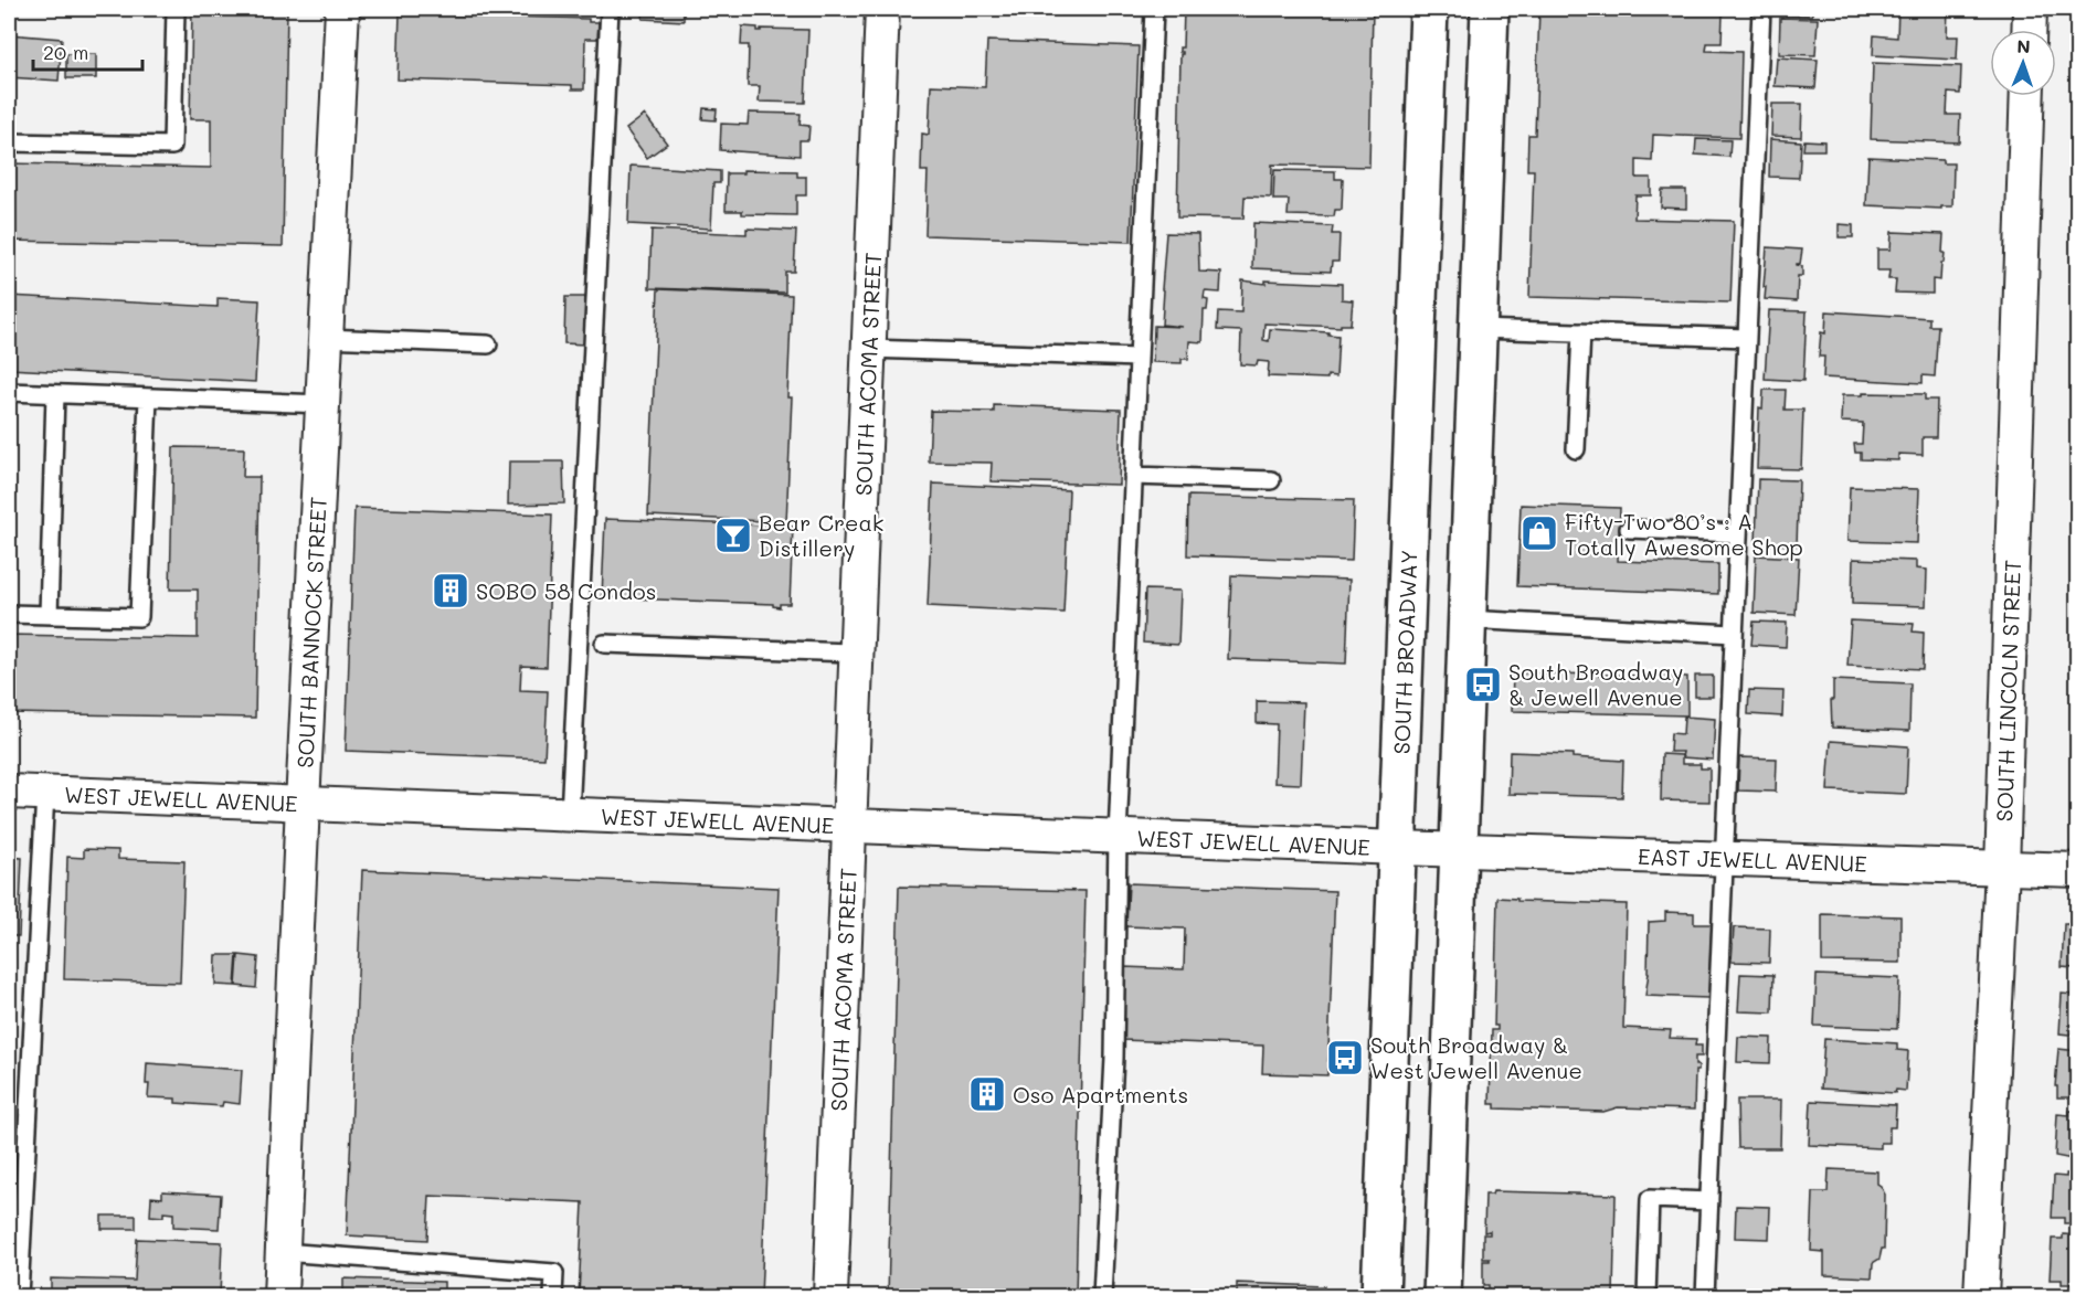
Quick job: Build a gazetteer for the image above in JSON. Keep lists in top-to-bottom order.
{
  "streets": {
    "main road": ["SOUTH BROADWAY"],
    "street": [
      "SOUTH ACOMA STREET",
      "SOUTH BANNOCK STREET",
      "SOUTH LINCOLN STREET",
      "WEST JEWELL AVENUE",
      "EAST JEWELL AVENUE"
    ]
  },
  "crossings": [
    ["SOUTH ACOMA STREET", "WEST JEWELL AVENUE"],
    ["SOUTH BANNOCK STREET", "WEST JEWELL AVENUE"],
    ["SOUTH BROADWAY", "WEST JEWELL AVENUE"],
    ["SOUTH BROADWAY", "EAST JEWELL AVENUE"],
    ["SOUTH LINCOLN STREET", "EAST JEWELL AVENUE"],
    ["WEST JEWELL AVENUE", "EAST JEWELL AVENUE"]
  ],
  "places": {
    "shop": ["Fifty-Two 80’s : A Totally Awesome Shop"],
    "bar": ["Bear Creak Distillery"],
    "building": ["SOBO 58 Condos", "Oso Apartments"],
    "bus stop": ["South Broadway & Jewell Avenue", "South Broadway & West Jewell Avenue"]
  },
  "scale_bar": "20 m",
  "north": "top"
}
